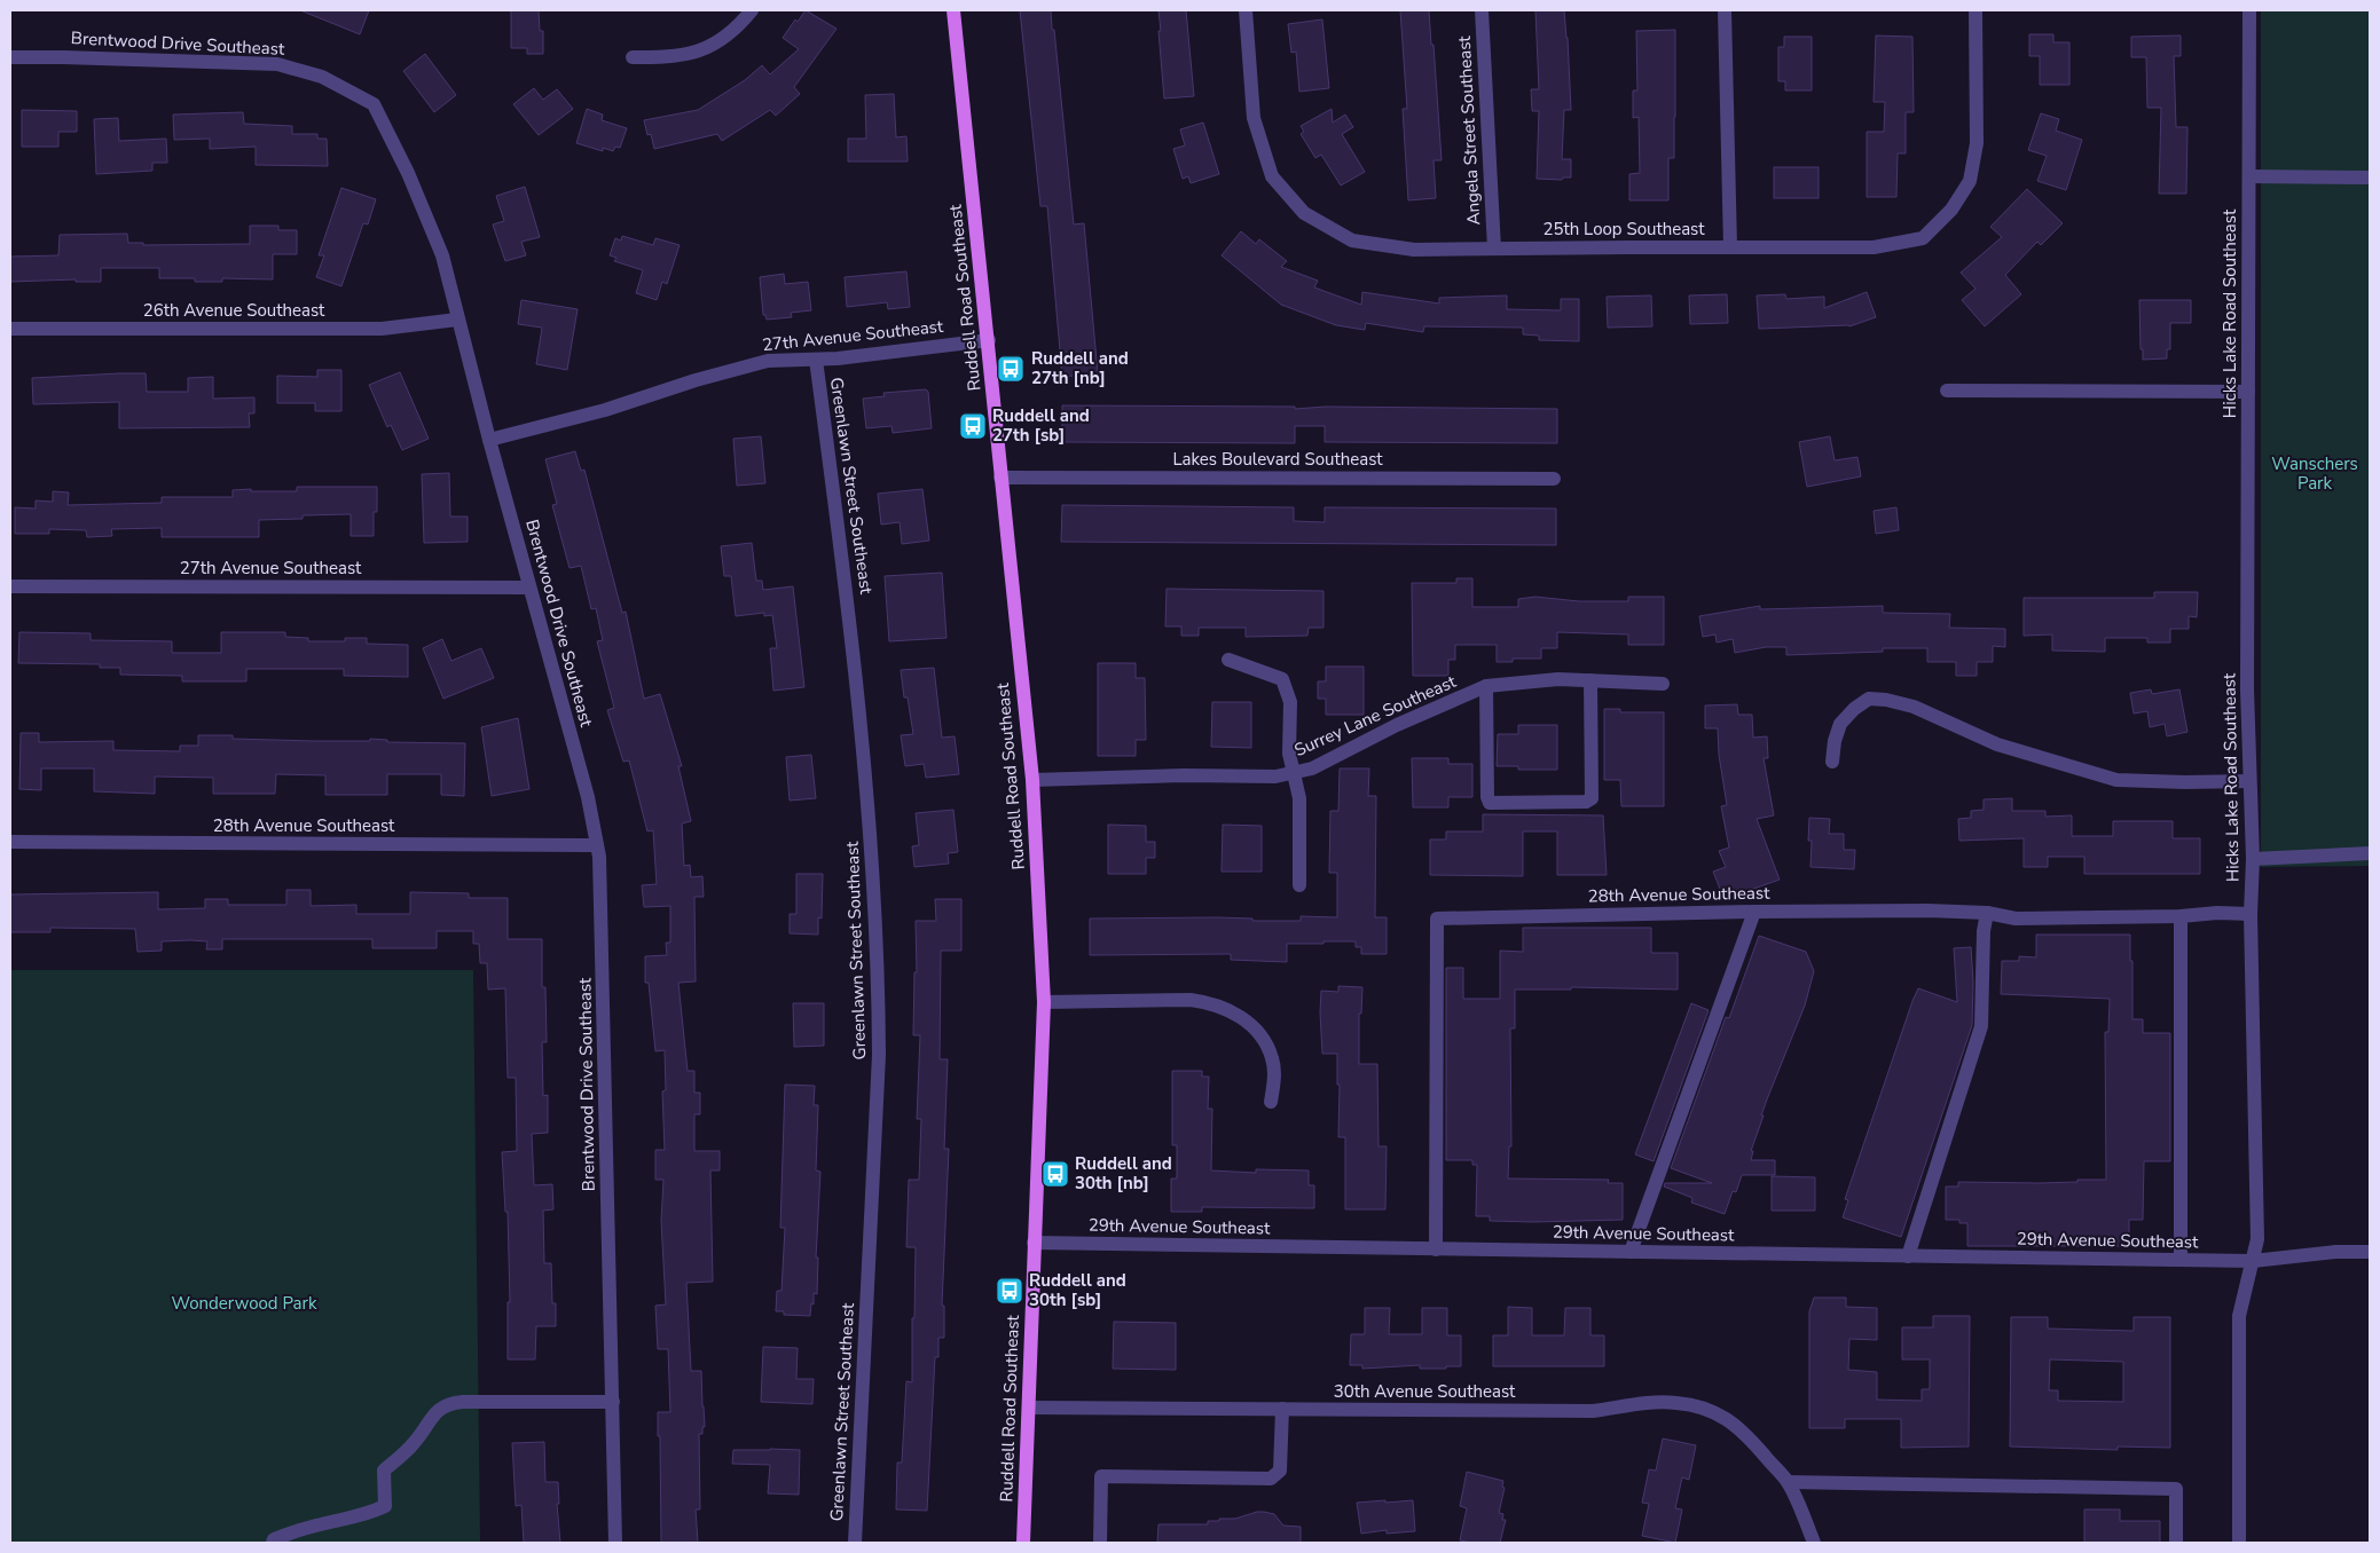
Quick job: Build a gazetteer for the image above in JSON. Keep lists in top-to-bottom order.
{
  "streets": {
    "main road": ["Ruddell Road Southeast"],
    "street": [
      "Brentwood Drive Southeast",
      "Angela Street Southeast",
      "25th Loop Southeast",
      "26th Avenue Southeast",
      "Hicks Lake Road Southeast",
      "27th Avenue Southeast",
      "Lakes Boulevard Southeast",
      "Greenlawn Street Southeast",
      "Surrey Lane Southeast",
      "28th Avenue Southeast",
      "29th Avenue Southeast",
      "30th Avenue Southeast"
    ]
  },
  "crossings": [
    ["Brentwood Drive Southeast", "26th Avenue Southeast"],
    ["Brentwood Drive Southeast", "27th Avenue Southeast"],
    ["Brentwood Drive Southeast", "28th Avenue Southeast"],
    ["Angela Street Southeast", "25th Loop Southeast"],
    ["Ruddell Road Southeast", "27th Avenue Southeast"],
    ["Ruddell Road Southeast", "Lakes Boulevard Southeast"],
    ["Ruddell Road Southeast", "Surrey Lane Southeast"],
    ["Ruddell Road Southeast", "29th Avenue Southeast"],
    ["Ruddell Road Southeast", "30th Avenue Southeast"],
    ["Hicks Lake Road Southeast", "28th Avenue Southeast"],
    ["Hicks Lake Road Southeast", "29th Avenue Southeast"],
    ["27th Avenue Southeast", "Greenlawn Street Southeast"],
    ["28th Avenue Southeast", "29th Avenue Southeast"]
  ],
  "parks": ["Wanschers Park", "Wonderwood Park"],
  "places": {
    "bus stop": [
      "Ruddell and 27th [nb]",
      "Ruddell and 27th [sb]",
      "Ruddell and 30th [nb]",
      "Ruddell and 30th [sb]"
    ]
  }
}
